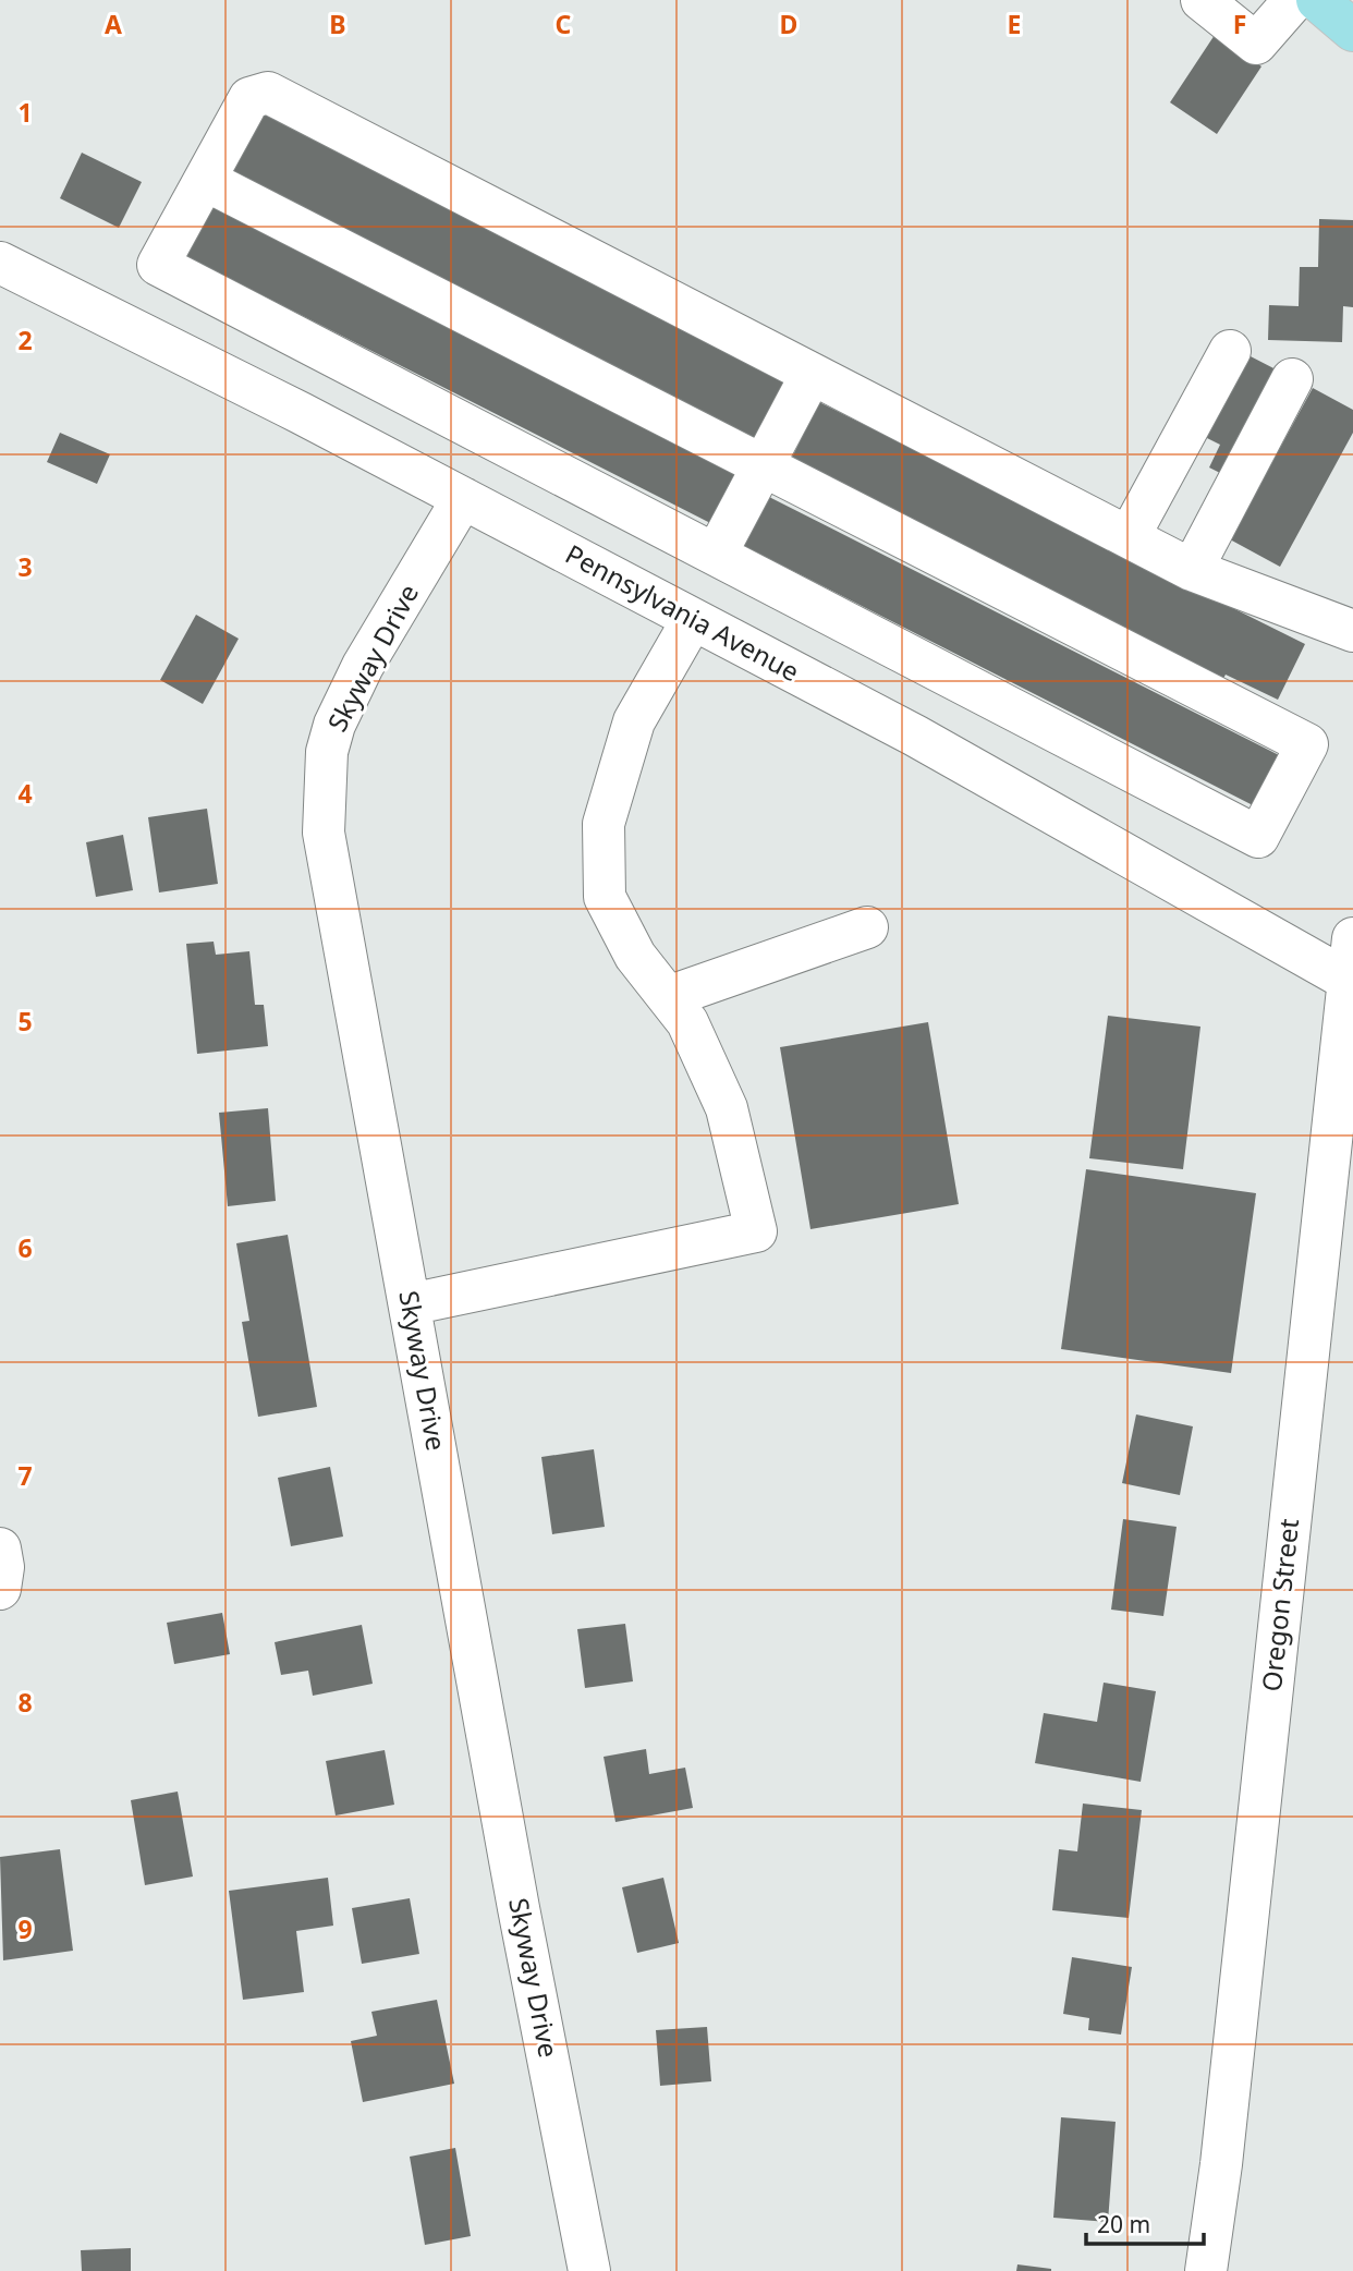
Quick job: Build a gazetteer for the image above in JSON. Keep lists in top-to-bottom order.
{
  "streets": {
    "street": ["Pennsylvania Avenue", "Skyway Drive", "Oregon Street"]
  },
  "crossings": [
    ["Pennsylvania Avenue", "Skyway Drive"],
    ["Pennsylvania Avenue", "Oregon Street"]
  ],
  "scale_bar": "20 m",
  "grid": {
    "columns": [
      "A",
      "B",
      "C",
      "D",
      "E",
      "F"
    ],
    "rows": [
      "1",
      "2",
      "3",
      "4",
      "5",
      "6",
      "7",
      "8",
      "9"
    ]
  }
}
